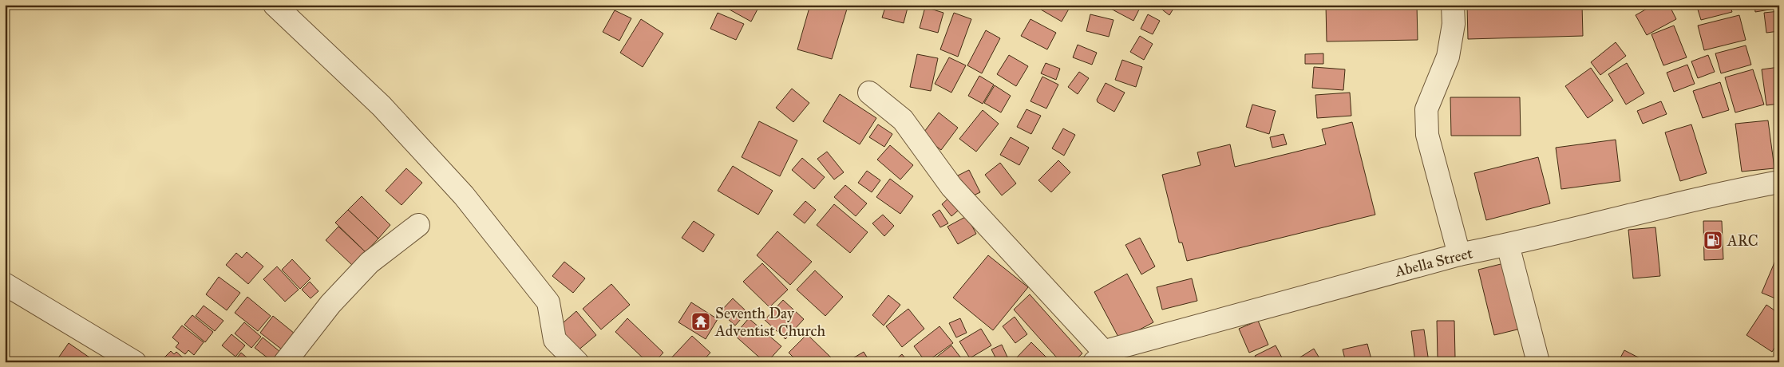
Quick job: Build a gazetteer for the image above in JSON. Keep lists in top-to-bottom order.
{
  "streets": {
    "street": ["Abella Street"]
  },
  "places": {
    "fuel station": ["ARC"],
    "temple": ["Seventh Day Adventist Church"]
  }
}
